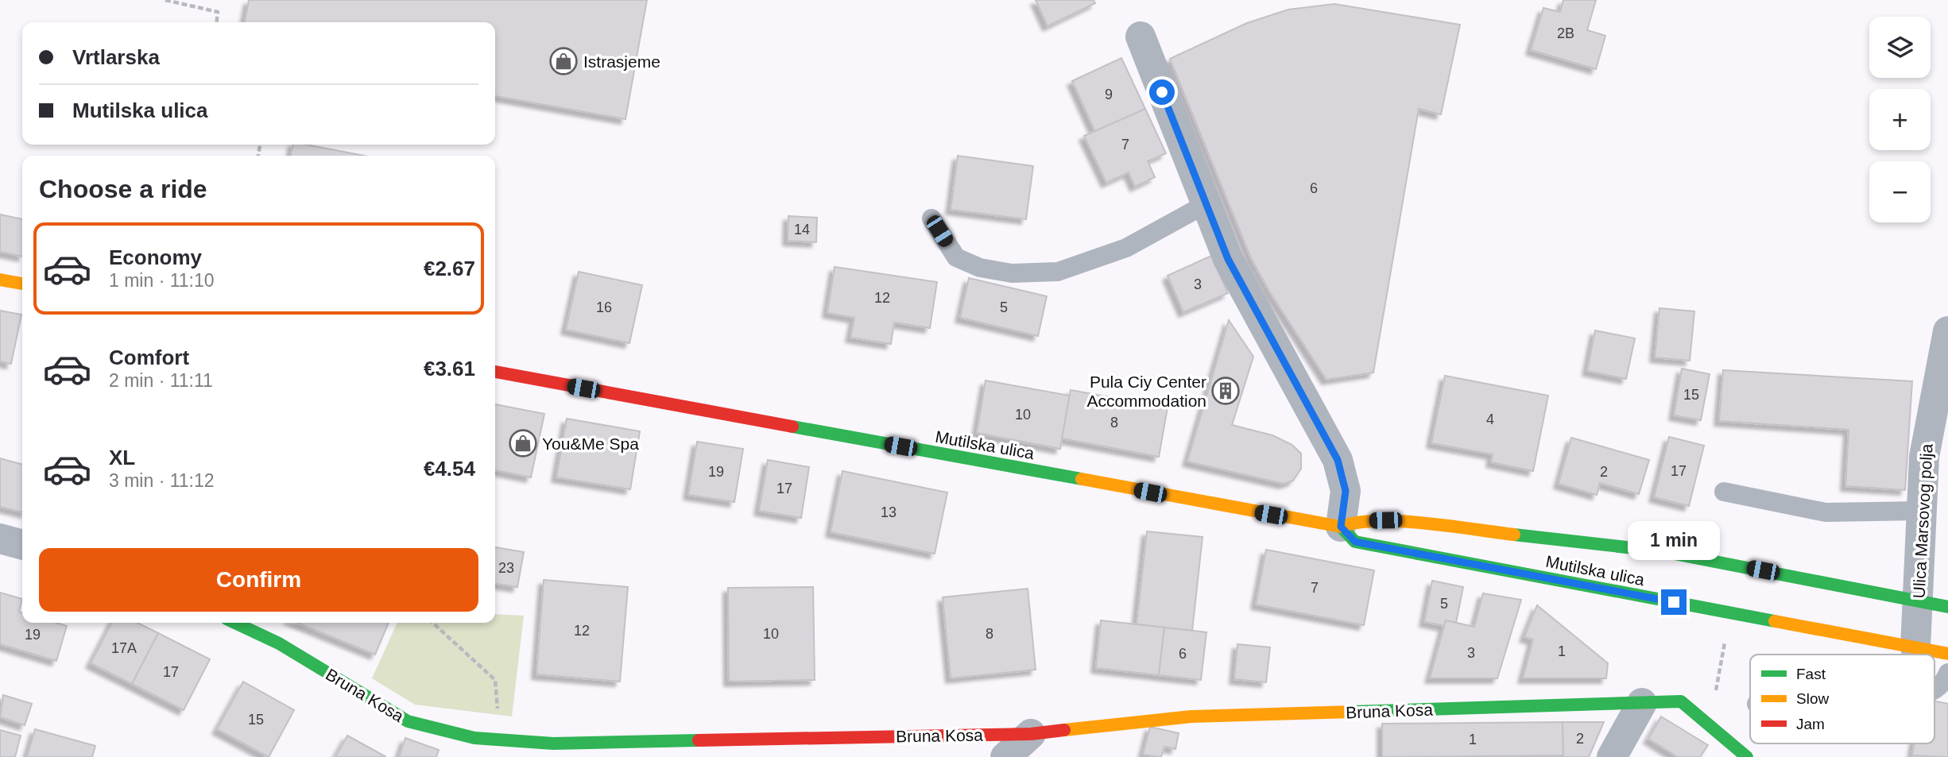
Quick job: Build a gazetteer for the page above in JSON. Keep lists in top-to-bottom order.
{
  "streets": {
    "main road": ["Mutilska ulica", "Bruna Kosa"],
    "street": ["Ulica Marsovog polja"]
  },
  "crossings": [
    ["Mutilska ulica", "Ulica Marsovog polja"]
  ],
  "places": {
    "shop": ["Istrasjeme", "You&Me Spa"],
    "building": ["Pula Ciy Center Accommodation"]
  },
  "house_numbers": [
    "2B",
    "9",
    "7",
    "6",
    "14",
    "3",
    "12",
    "16",
    "5",
    "15",
    "10",
    "4",
    "8",
    "17",
    "19",
    "2",
    "17",
    "13",
    "23",
    "7",
    "5",
    "12",
    "10",
    "8",
    "19",
    "17A",
    "1",
    "3",
    "6",
    "17",
    "15",
    "2",
    "1"
  ],
  "legend": ["Fast", "Slow", "Jam"],
  "page": {
    "map_buttons": ["+", "−"],
    "banner": ["Vrtlarska", "Mutilska ulica"],
    "heading": "Choose a ride",
    "list": [
      {
        "name": "Economy",
        "note": "1 min · 11:10",
        "value": "€2.67"
      },
      {
        "name": "Comfort",
        "note": "2 min · 11:11",
        "value": "€3.61"
      },
      {
        "name": "XL",
        "note": "3 min · 11:12",
        "value": "€4.54"
      }
    ],
    "bubble": "1 min",
    "buttons": "Confirm"
  }
}
